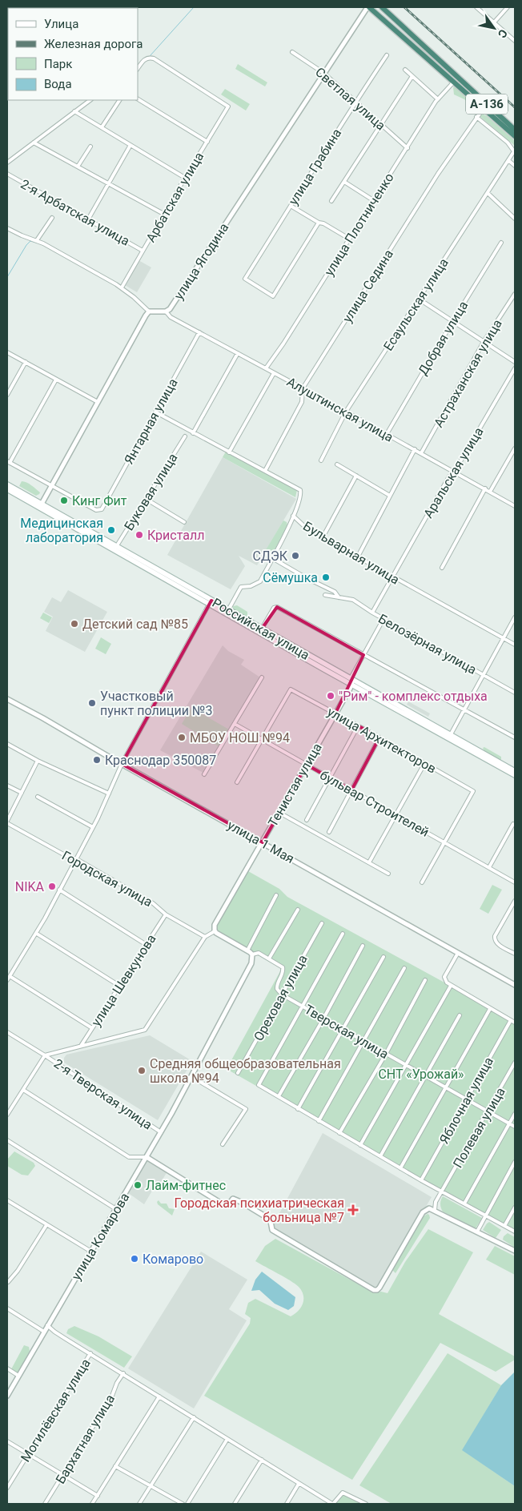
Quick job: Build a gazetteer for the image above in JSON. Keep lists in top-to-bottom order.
{
  "streets": {
    "highway": ["А-136"],
    "main road": ["Российская улица"],
    "street": [
      "Светлая улица",
      "улица Грабина",
      "Арбатская улица",
      "2-я Арбатская улица",
      "улица Плотниченко",
      "улица Ягодина",
      "улица Седина",
      "Есаульская улица",
      "Добрая улица",
      "Астраханская улица",
      "Алуштинская улица",
      "Янтарная улица",
      "Аральская улица",
      "Буковая улица",
      "Бульварная улица",
      "Белозёрная улица",
      "улица Архитекторов",
      "Тенистая улица",
      "бульвар Строителей",
      "улица 1 Мая",
      "Городская улица",
      "улица Шевкунова",
      "Ореховая улица",
      "Тверская улица",
      "2-я Тверская улица",
      "Яблочная улица",
      "Полевая улица",
      "улица Комарова",
      "Могилёвская улица",
      "Бархатная улица"
    ]
  },
  "crossings": [
    ["Светлая улица", "улица Грабина"],
    ["Светлая улица", "улица Плотниченко"],
    ["Светлая улица", "улица Ягодина"],
    ["А-136", "улица Плотниченко"],
    ["А-136", "улица Ягодина"],
    ["А-136", "улица Седина"],
    ["Арбатская улица", "2-я Арбатская улица"],
    ["улица Плотниченко", "Алуштинская улица"],
    ["улица Ягодина", "Алуштинская улица"],
    ["улица Седина", "Алуштинская улица"],
    ["улица Седина", "Бульварная улица"],
    ["Есаульская улица", "Алуштинская улица"],
    ["Добрая улица", "Алуштинская улица"],
    ["Астраханская улица", "Алуштинская улица"],
    ["Алуштинская улица", "Янтарная улица"],
    ["Алуштинская улица", "Аральская улица"],
    ["Янтарная улица", "Бульварная улица"],
    ["Аральская улица", "Бульварная улица"],
    ["Аральская улица", "Белозёрная улица"],
    ["Буковая улица", "Российская улица"],
    ["Российская улица", "Тенистая улица"],
    ["улица Архитекторов", "Тенистая улица"],
    ["улица Архитекторов", "бульвар Строителей"],
    ["Тенистая улица", "бульвар Строителей"],
    ["Тенистая улица", "улица 1 Мая"],
    ["Городская улица", "улица Шевкунова"],
    ["Ореховая улица", "Тверская улица"],
    ["Тверская улица", "Яблочная улица"],
    ["Тверская улица", "Полевая улица"],
    ["2-я Тверская улица", "улица Комарова"]
  ],
  "parks": ["СНТ «Урожай»"],
  "places": {
    "other": [
      "Кинг Фит",
      "Медицинская лаборатория",
      "Кристалл",
      "СДЭК",
      "Сёмушка",
      "Детский сад №85",
      "\"Рим\" - комплекс отдыха",
      "Участковый пункт полиции №3",
      "МБОУ НОШ №94",
      "Краснодар 350087",
      "NIKA",
      "Средняя общеобразовательная школа №94",
      "Лайм-фитнес",
      "Комарово"
    ],
    "health": ["Городская психиатрическая больница №7"]
  },
  "legend": [
    "Улица",
    "Железная дорога",
    "Парк",
    "Вода"
  ],
  "north": "bottom right"
}
